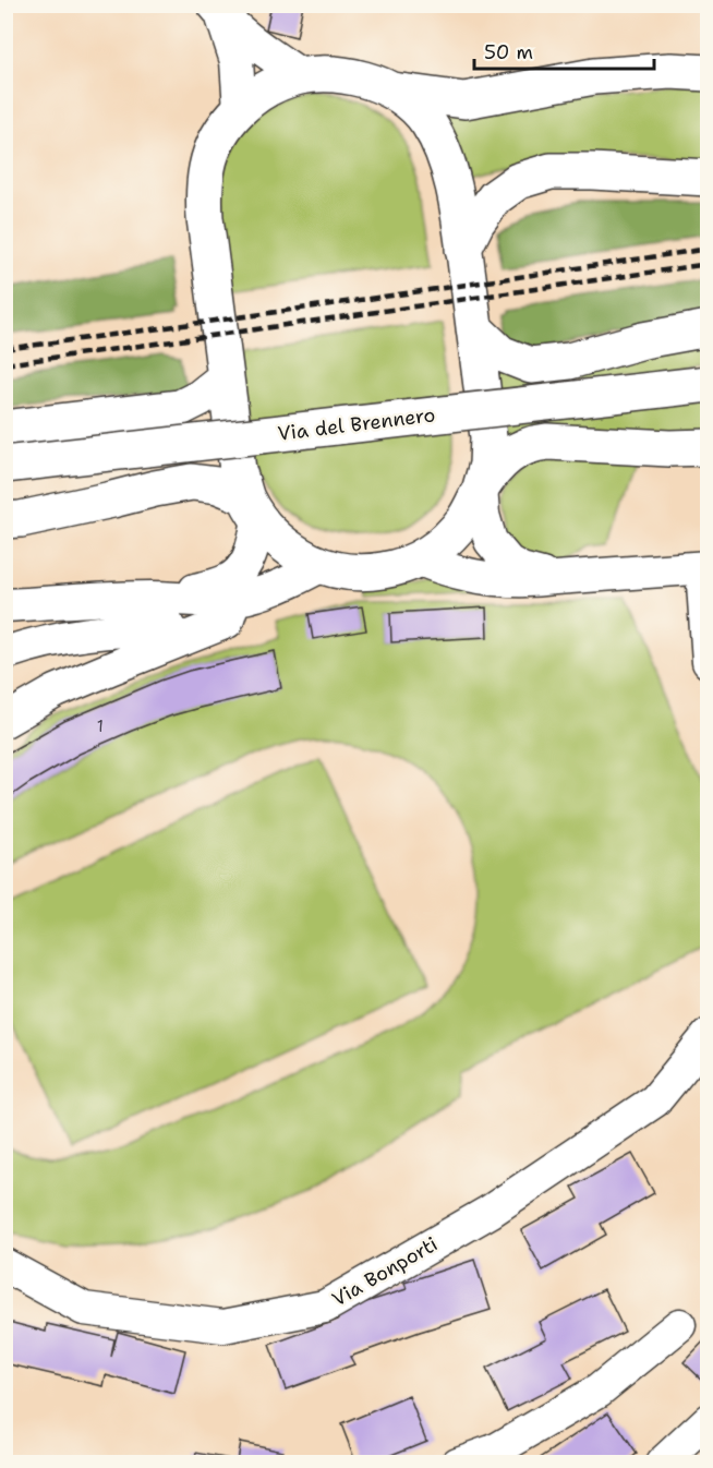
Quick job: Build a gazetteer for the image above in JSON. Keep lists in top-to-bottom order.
{
  "streets": {
    "main road": ["Via del Brennero"],
    "street": ["Via Bonporti"]
  },
  "house_numbers": ["1"],
  "scale_bar": "50 m"
}
